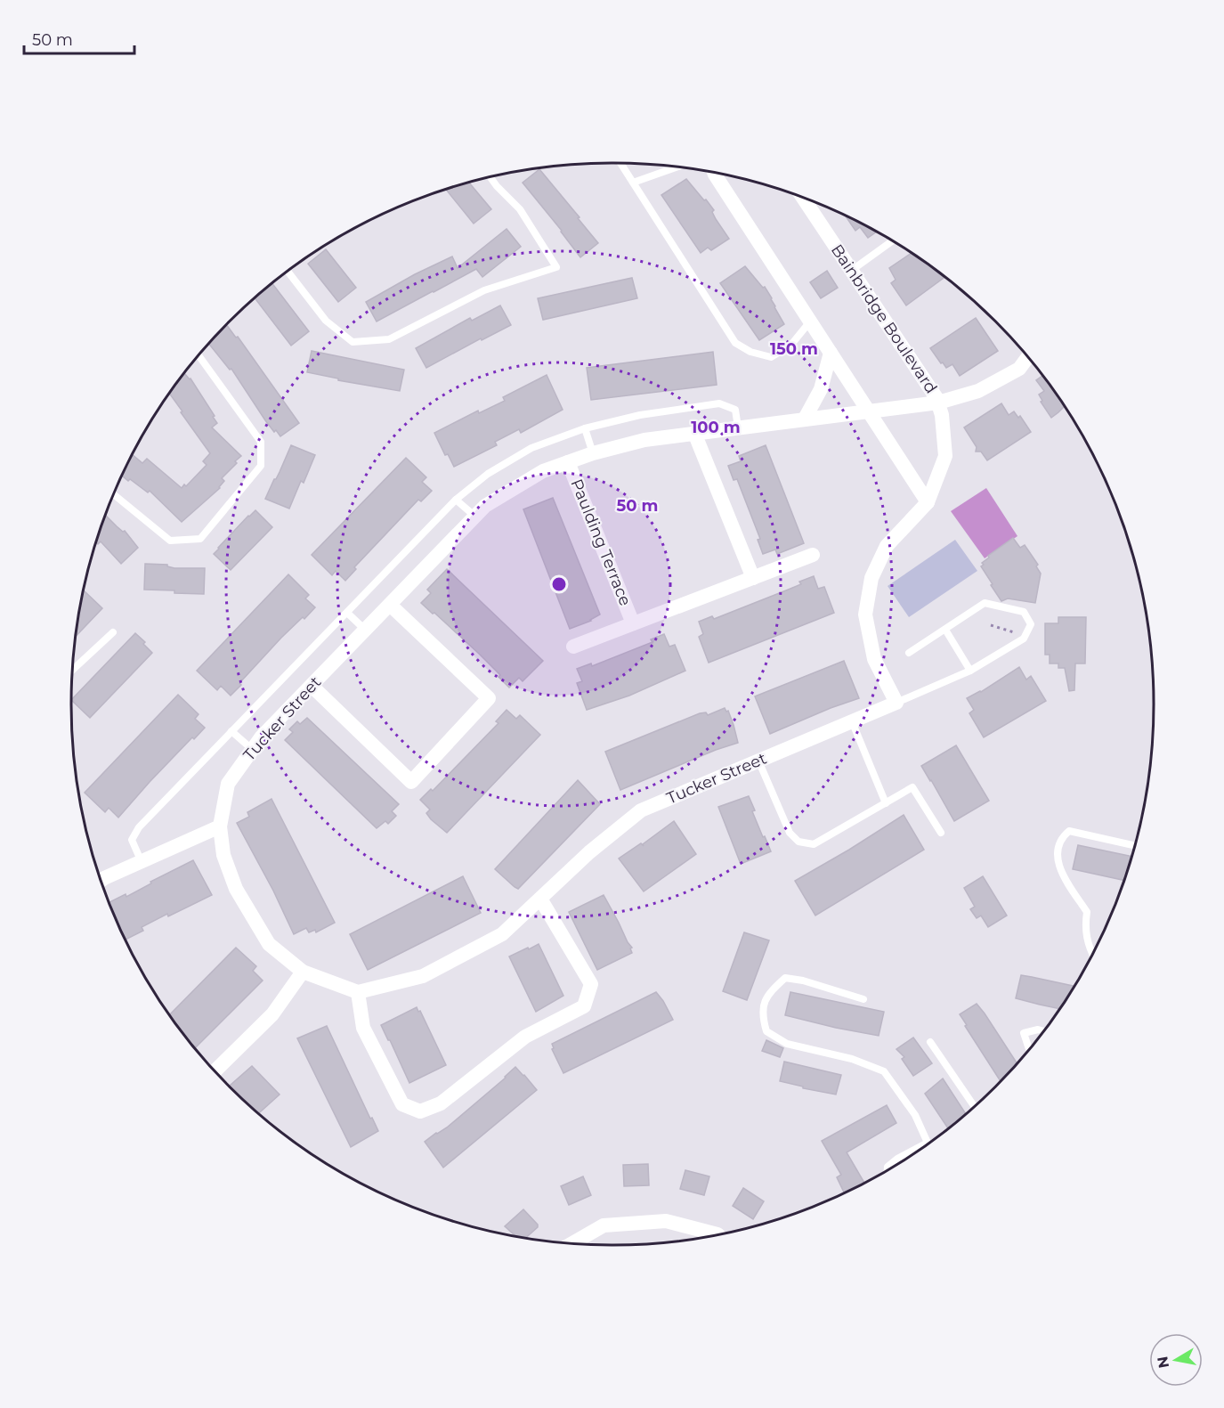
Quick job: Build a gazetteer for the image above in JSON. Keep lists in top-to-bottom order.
{
  "streets": {
    "street": ["Bainbridge Boulevard", "Paulding Terrace", "Tucker Street"]
  },
  "crossings": [
    ["Bainbridge Boulevard", "Tucker Street"],
    ["Paulding Terrace", "Tucker Street"]
  ],
  "scale_bar": "50 m",
  "north": "left",
  "rings": ["150 m", "100 m", "50 m"]
}
